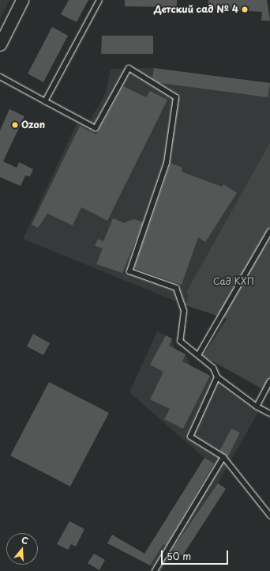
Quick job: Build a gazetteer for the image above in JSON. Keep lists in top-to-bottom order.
{
  "parks": ["Сад КХП"],
  "places": ["Детский сад № 4", "Ozon"],
  "scale_bar": "50 m",
  "north": "top"
}
